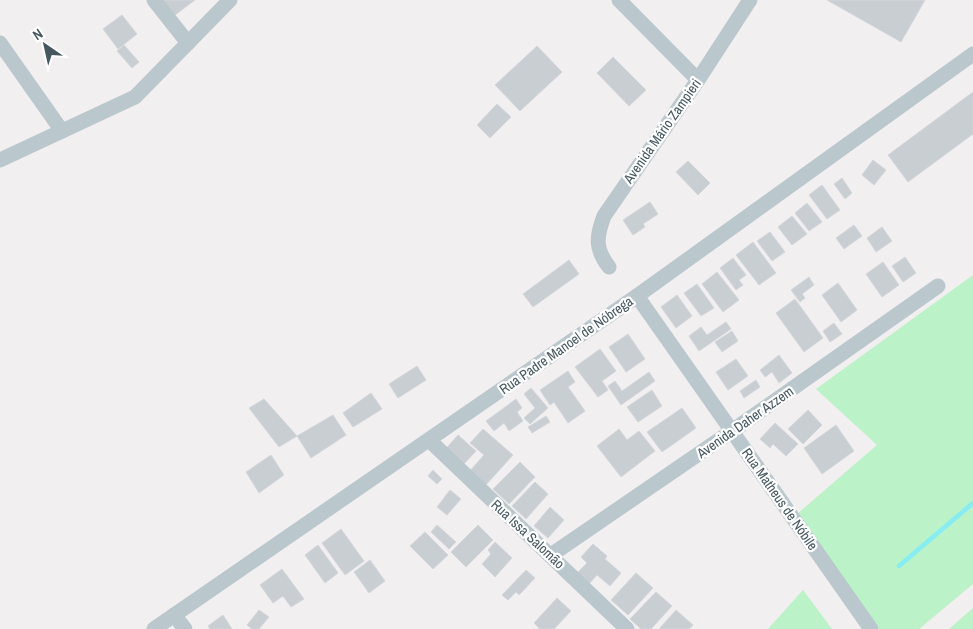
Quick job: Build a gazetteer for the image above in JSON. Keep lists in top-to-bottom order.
{
  "streets": {
    "street": [
      "Avenida Mário Zampieri",
      "Rua Padre Manoel de Nóbrega",
      "Avenida Daher Azzem",
      "Rua Matheus de Nóbile",
      "Rua Issa Salomão"
    ]
  },
  "crossings": [
    ["Rua Padre Manoel de Nóbrega", "Rua Matheus de Nóbile"],
    ["Rua Padre Manoel de Nóbrega", "Rua Issa Salomão"],
    ["Avenida Daher Azzem", "Rua Matheus de Nóbile"],
    ["Avenida Daher Azzem", "Rua Issa Salomão"]
  ],
  "north": "top left"
}
